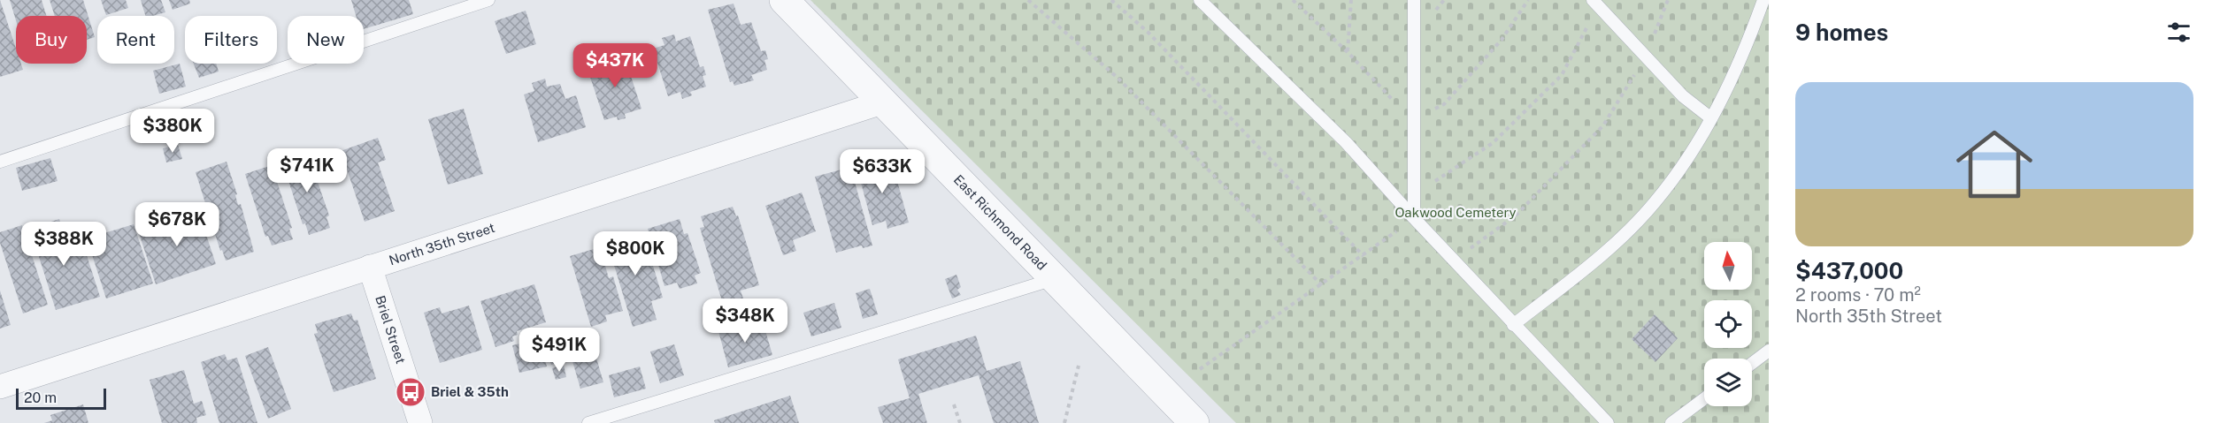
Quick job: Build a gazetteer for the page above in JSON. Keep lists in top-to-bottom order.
{
  "streets": {
    "street": ["East Richmond Road", "North 35th Street", "Briel Street"]
  },
  "crossings": [
    ["East Richmond Road", "North 35th Street"],
    ["North 35th Street", "Briel Street"]
  ],
  "parks": ["Oakwood Cemetery"],
  "places": {
    "bus stop": ["Briel & 35th"]
  },
  "scale_bar": "20 m",
  "north": "top",
  "page": {
    "heading": "9 homes",
    "chip": [
      "Buy",
      "Rent",
      "Filters",
      "New"
    ],
    "price": [
      "$437K",
      "$380K",
      "$741K",
      "$633K",
      "$678K",
      "$388K",
      "$800K",
      "$348K",
      "$491K"
    ],
    "list": [
      {
        "name": "$437,000",
        "note": "2 rooms · 70 m² · North 35th Street"
      }
    ],
    "scale": "20 m"
  }
}
